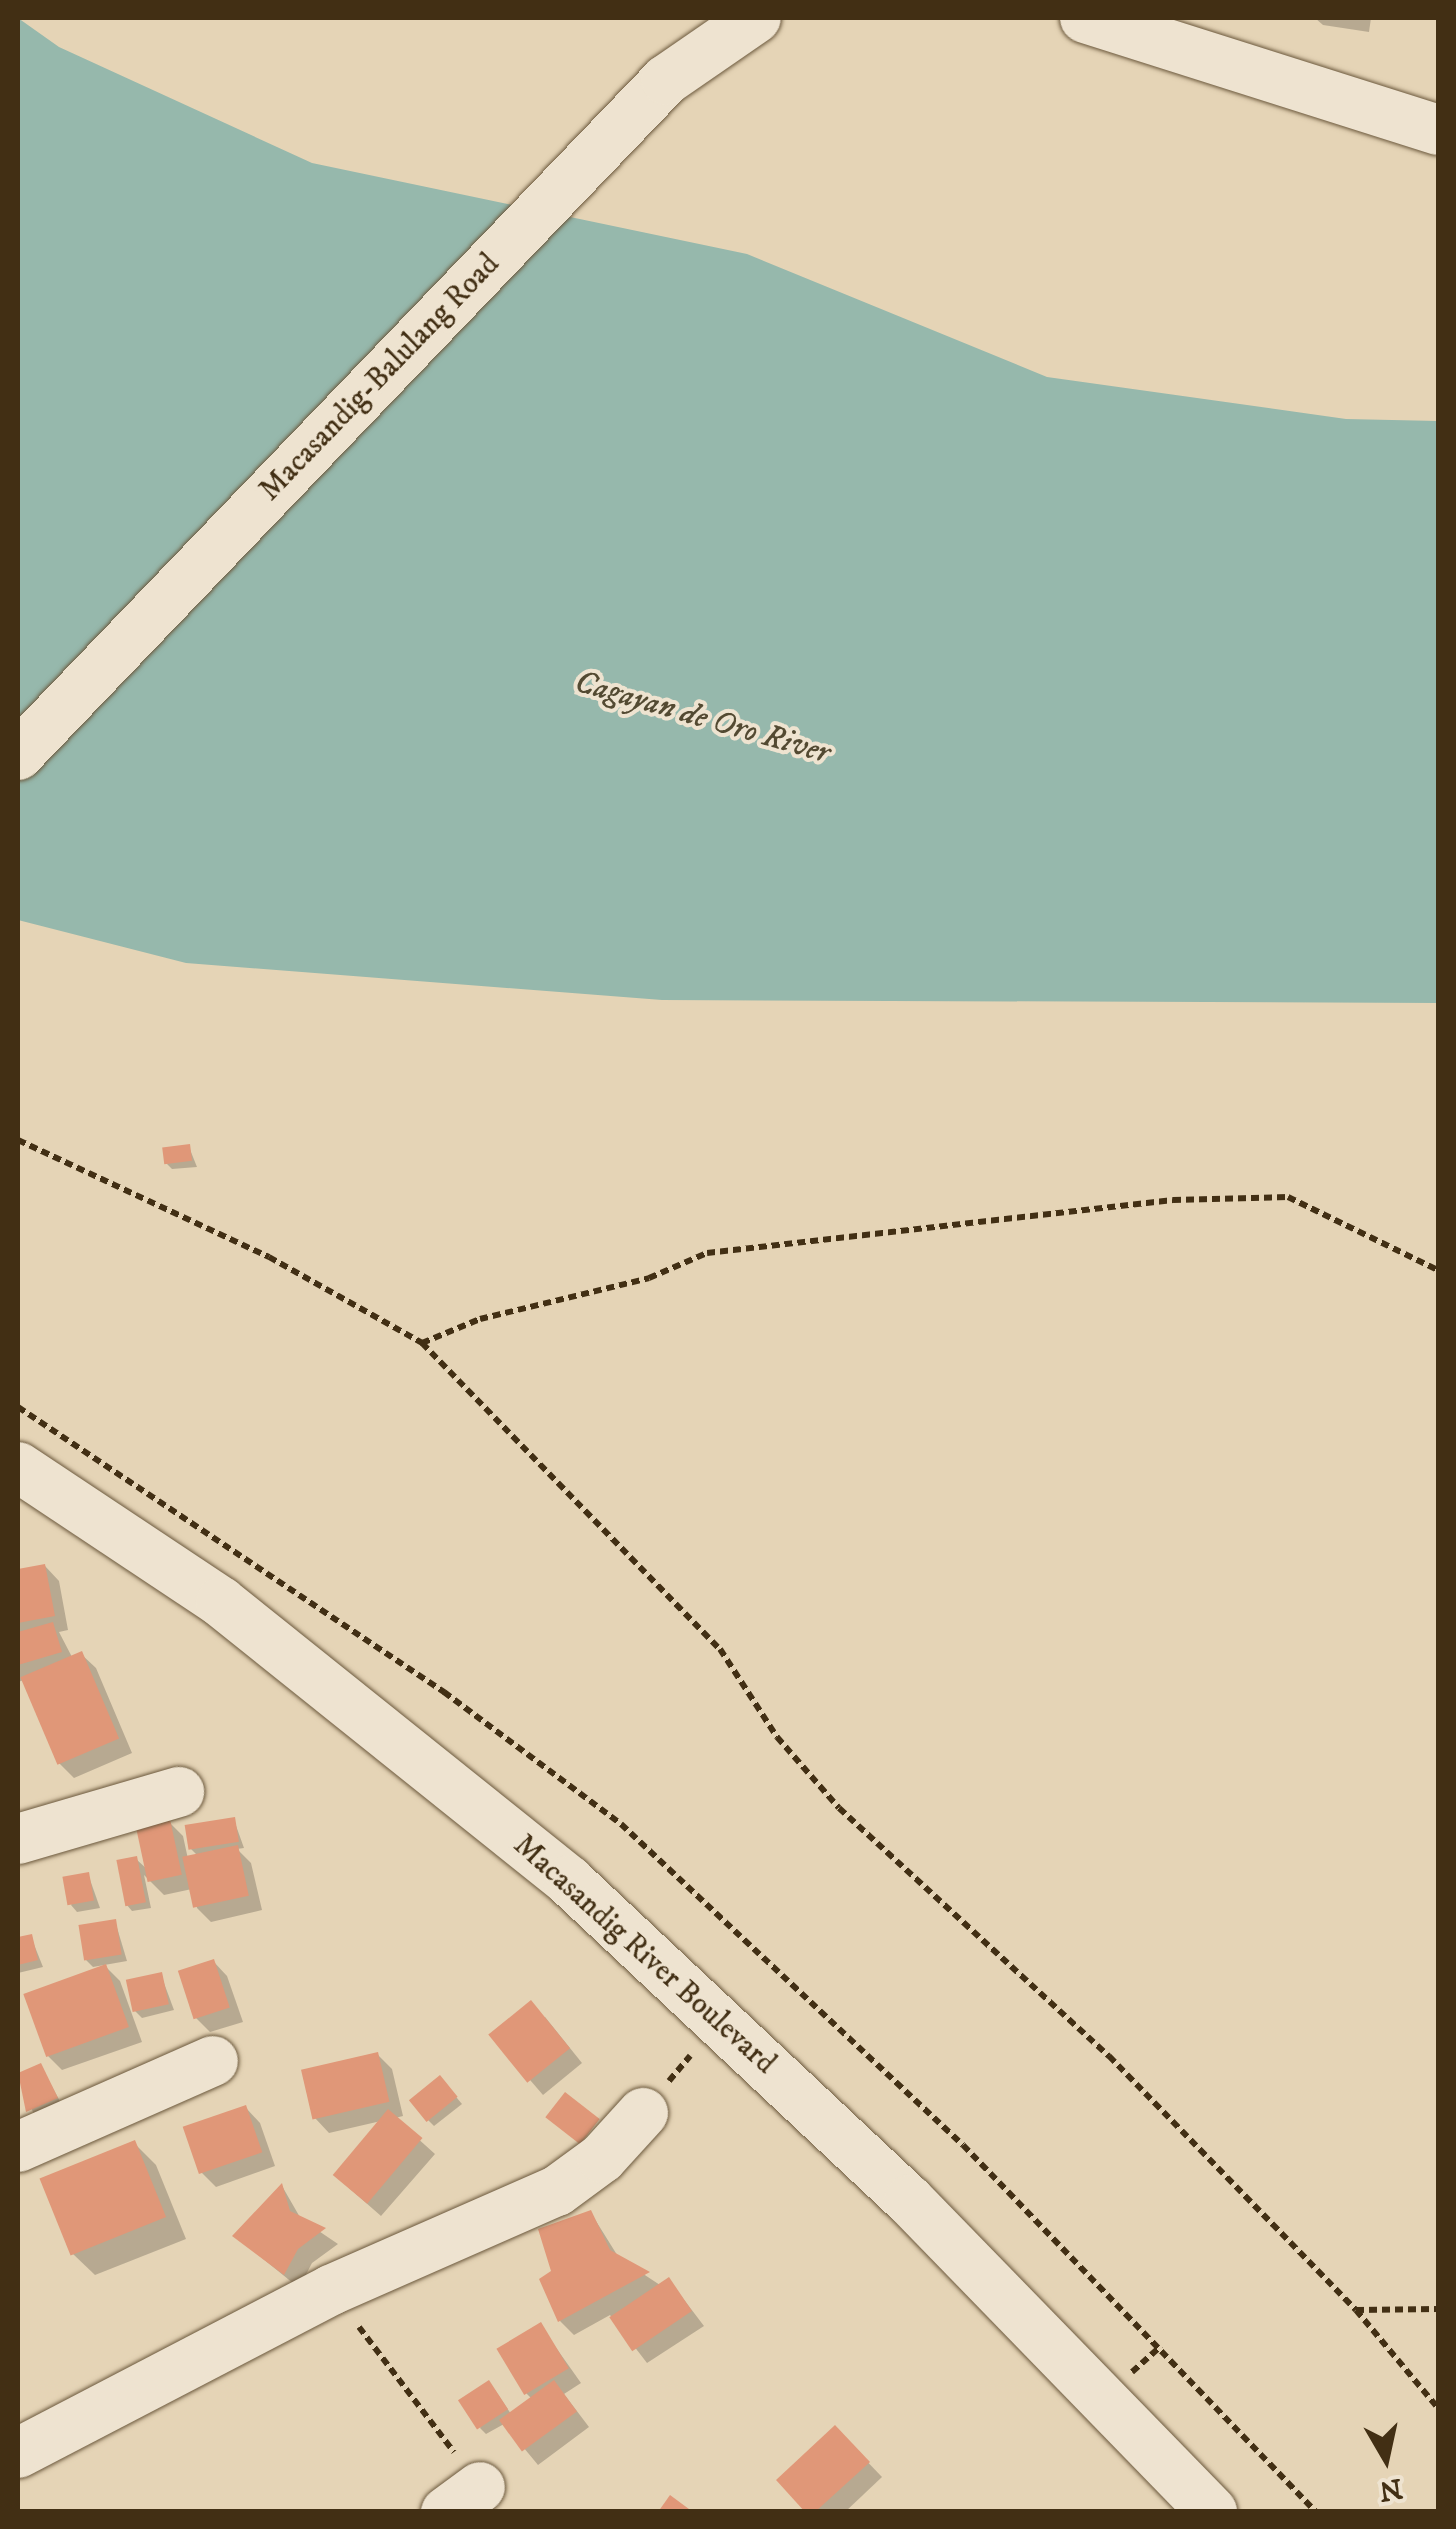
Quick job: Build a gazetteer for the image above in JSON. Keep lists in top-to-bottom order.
{
  "streets": {
    "street": ["Macasandig-Balulang Road", "Macasandig River Boulevard"]
  },
  "water": ["Cagayan de Oro River"],
  "north": "bottom"
}
